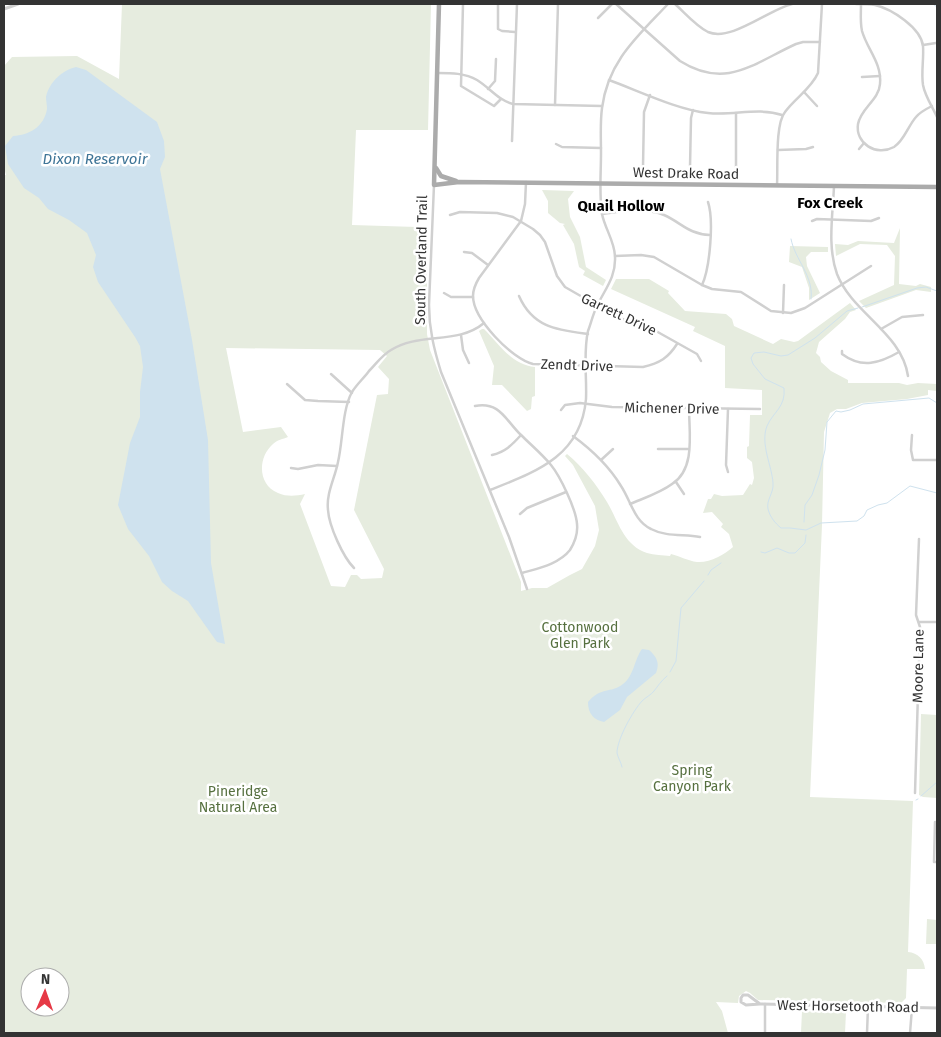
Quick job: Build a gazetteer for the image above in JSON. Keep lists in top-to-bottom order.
{
  "streets": {
    "main road": ["West Drake Road", "South Overland Trail"],
    "street": [
      "Garrett Drive",
      "Zendt Drive",
      "Michener Drive",
      "Moore Lane",
      "West Horsetooth Road"
    ]
  },
  "crossings": [
    ["West Drake Road", "South Overland Trail"],
    ["Garrett Drive", "Zendt Drive"]
  ],
  "districts": ["Fox Creek", "Quail Hollow"],
  "water": ["Dixon Reservoir"],
  "parks": ["Cottonwood Glen Park", "Spring Canyon Park", "Pineridge Natural Area"],
  "north": "top"
}
